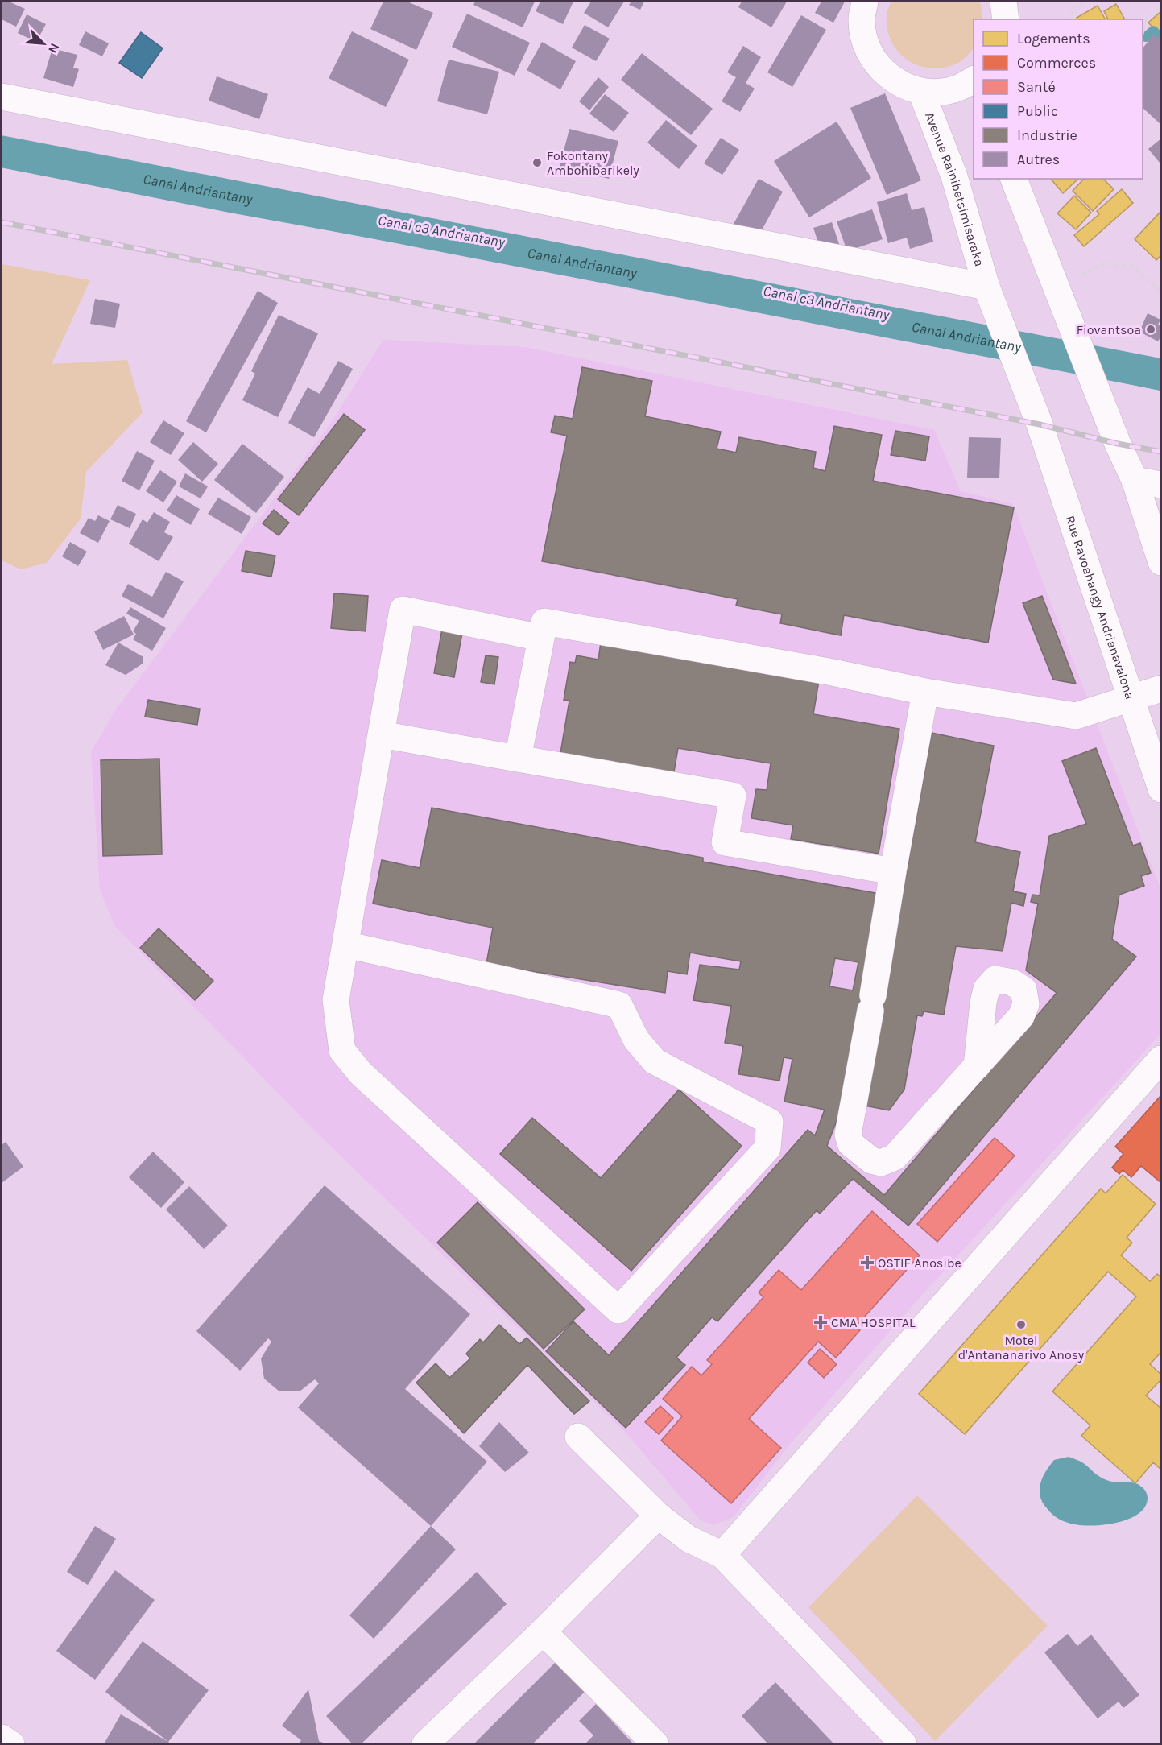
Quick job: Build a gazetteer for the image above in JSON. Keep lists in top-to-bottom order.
{
  "streets": {
    "street": ["Avenue Rainibetsimisaraka", "Rue Ravoahangy Andrianavalona"]
  },
  "crossings": [
    ["Avenue Rainibetsimisaraka", "Rue Ravoahangy Andrianavalona"]
  ],
  "water": ["Canal Andriantany", "Canal c3 Andriantany"],
  "places": {
    "other": ["Fokontany Ambohibarikely", "Fiovantsoa", "Motel d'Antananarivo Anosy"],
    "health": ["OSTIE Anosibe", "CMA HOSPITAL"]
  },
  "legend": [
    "Logements",
    "Commerces",
    "Santé",
    "Public",
    "Industrie",
    "Autres"
  ],
  "north": "bottom right"
}
